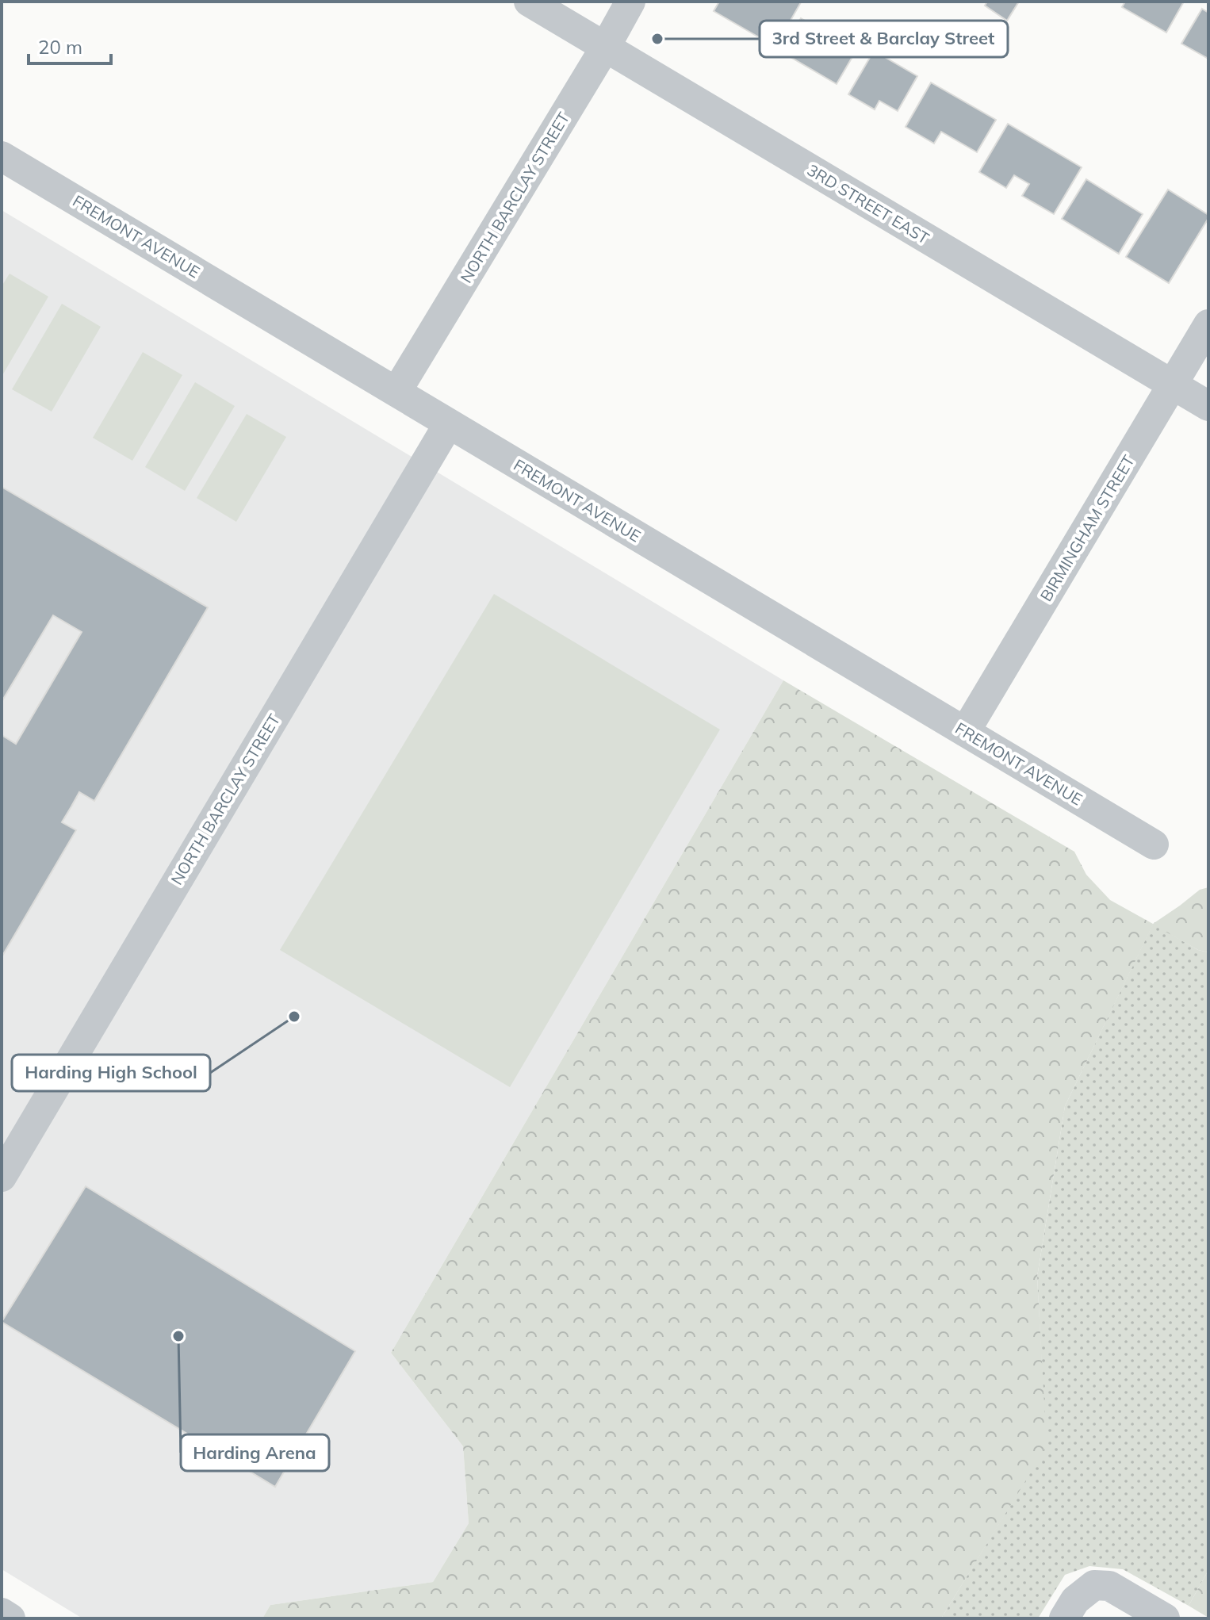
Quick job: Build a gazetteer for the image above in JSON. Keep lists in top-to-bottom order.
{
  "streets": {
    "street": [
      "NORTH BARCLAY STREET",
      "3RD STREET EAST",
      "FREMONT AVENUE",
      "BIRMINGHAM STREET"
    ]
  },
  "crossings": [
    ["NORTH BARCLAY STREET", "3RD STREET EAST"],
    ["NORTH BARCLAY STREET", "FREMONT AVENUE"],
    ["3RD STREET EAST", "BIRMINGHAM STREET"],
    ["FREMONT AVENUE", "BIRMINGHAM STREET"]
  ],
  "places": ["3rd Street & Barclay Street", "Harding High School", "Harding Arena"],
  "scale_bar": "20 m"
}
